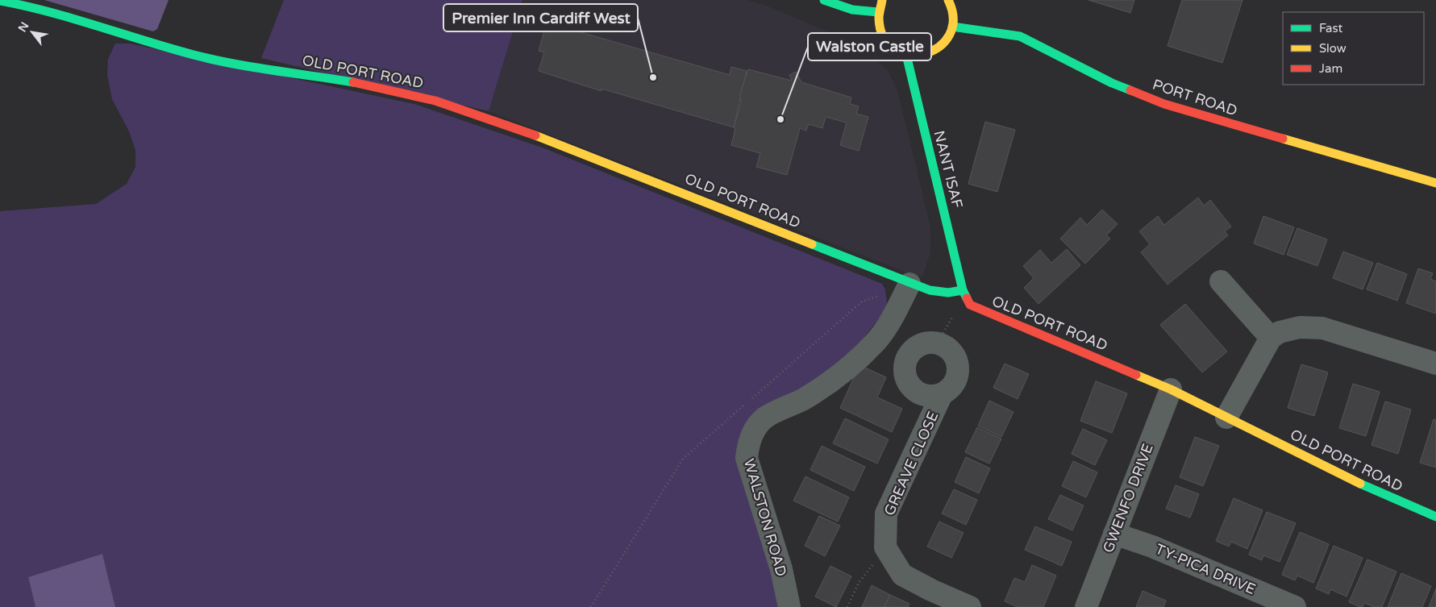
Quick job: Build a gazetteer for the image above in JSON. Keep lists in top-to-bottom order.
{
  "streets": {
    "street": [
      "OLD PORT ROAD",
      "PORT ROAD",
      "NANT ISAF",
      "GREAVE CLOSE",
      "GWENFO DRIVE",
      "WALSTON ROAD",
      "TY-PICA DRIVE"
    ]
  },
  "crossings": [
    ["OLD PORT ROAD", "NANT ISAF"],
    ["OLD PORT ROAD", "GWENFO DRIVE"],
    ["OLD PORT ROAD", "WALSTON ROAD"],
    ["GWENFO DRIVE", "TY-PICA DRIVE"]
  ],
  "places": ["Premier Inn Cardiff West", "Walston Castle"],
  "legend": ["Fast", "Slow", "Jam"],
  "north": "top left"
}
